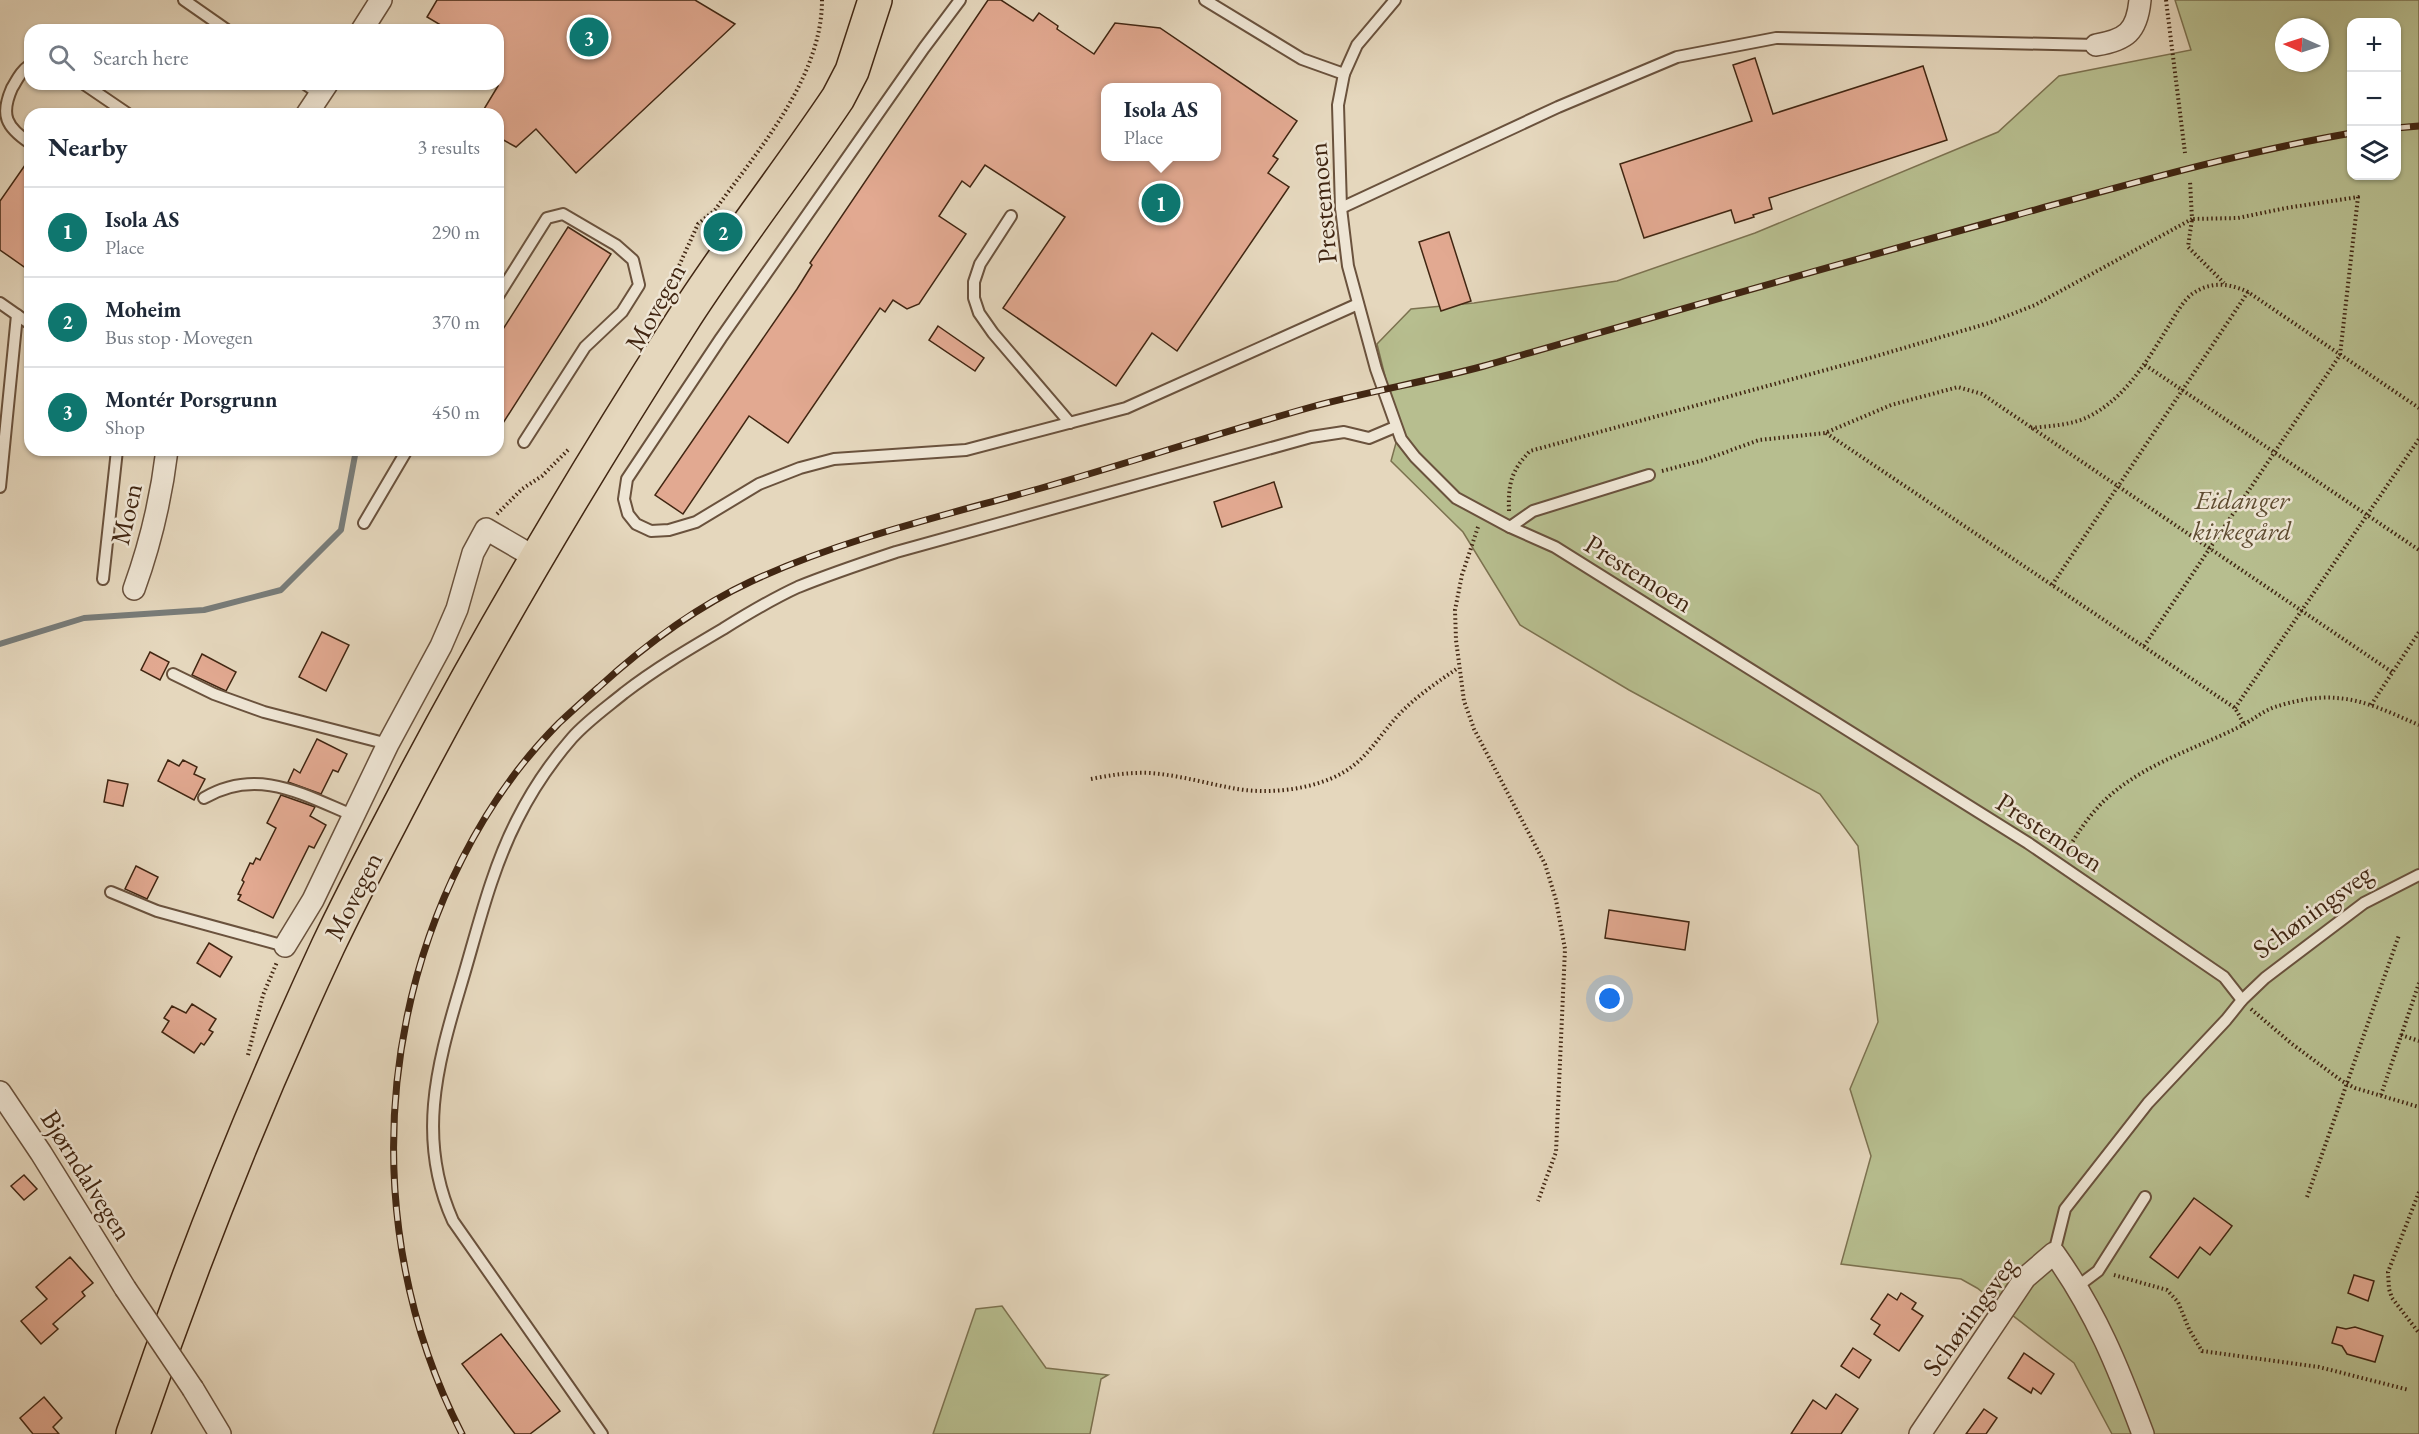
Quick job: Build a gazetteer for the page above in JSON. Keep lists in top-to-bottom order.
{
  "streets": {
    "main road": ["Movegen"],
    "street": ["Moen", "Schøningsveg", "Bjørndalvegen"],
    "lane": ["Prestemoen"]
  },
  "crossings": [
    ["Prestemoen", "Schøningsveg"]
  ],
  "parks": ["Eidanger kirkegård"],
  "north": "left",
  "page": {
    "pins": ["3", "1", "2"],
    "map_buttons": ["+", "−"],
    "search": "Search here",
    "popup": ["Isola AS", "Place"],
    "heading": ["Nearby", "3 results"],
    "list": [
      {
        "mark": "1",
        "name": "Isola AS",
        "note": "Place",
        "value": "290 m"
      },
      {
        "mark": "2",
        "name": "Moheim",
        "note": "Bus stop · Movegen",
        "value": "370 m"
      },
      {
        "mark": "3",
        "name": "Montér Porsgrunn",
        "note": "Shop",
        "value": "450 m"
      }
    ]
  }
}
